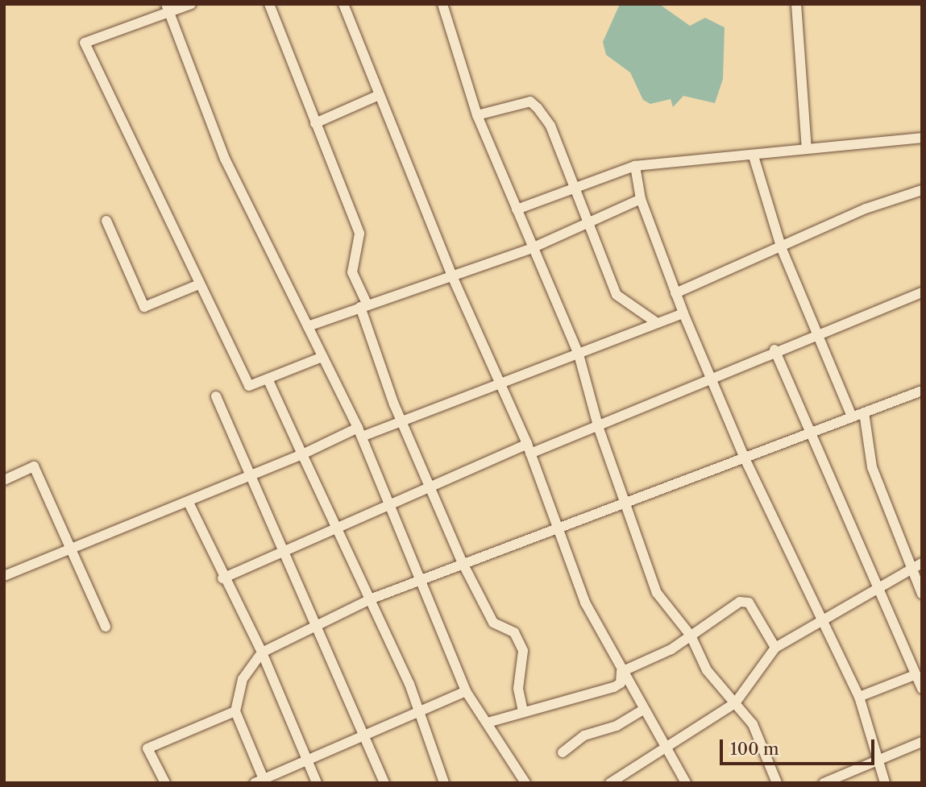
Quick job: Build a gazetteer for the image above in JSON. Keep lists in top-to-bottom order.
{
  "scale_bar": "100 m"
}
